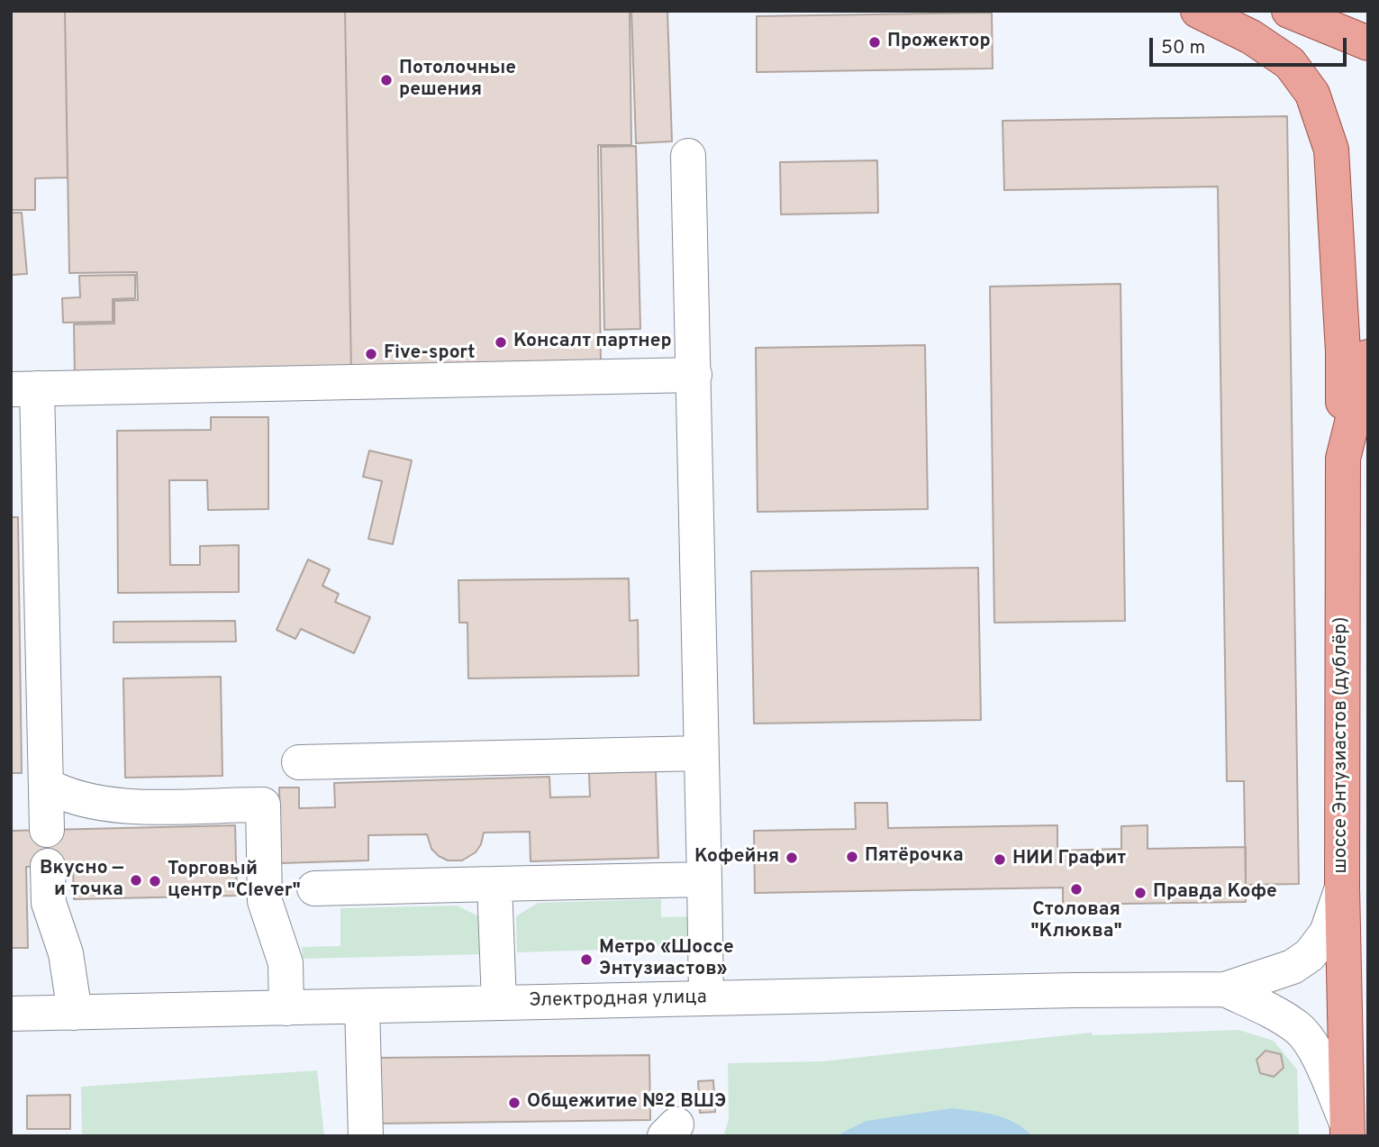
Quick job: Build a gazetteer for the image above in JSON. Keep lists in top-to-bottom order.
{
  "streets": {
    "main road": ["шоссе Энтузиастов (дублёр)"],
    "street": ["Электродная улица"]
  },
  "crossings": [
    ["шоссе Энтузиастов (дублёр)", "Электродная улица"]
  ],
  "places": [
    "Прожектор",
    "Потолочные решения",
    "Консалт партнер",
    "Five-sport",
    "Пятёрочка",
    "Кофейня",
    "НИИ Графит",
    "Вкусно — и точка",
    "Торговый центр \"Clever\"",
    "Столовая \"Клюква\"",
    "Правда Кофе",
    "Метро «Шоссе Энтузиастов»",
    "Общежитие №2 ВШЭ"
  ],
  "scale_bar": "50 m"
}
